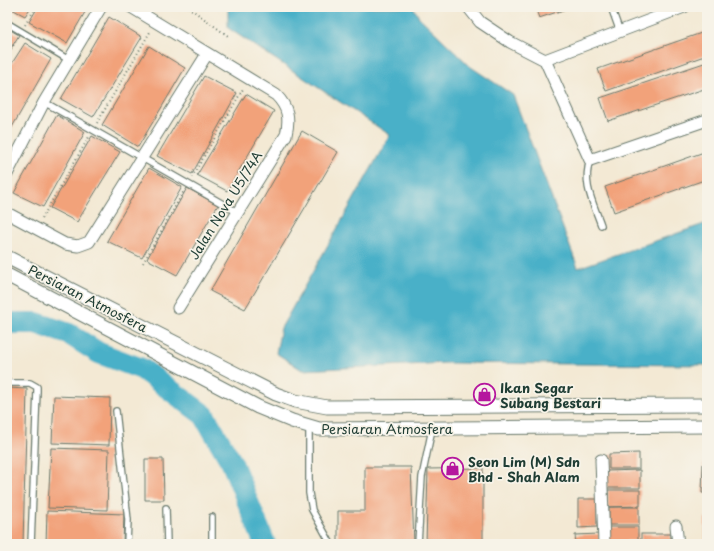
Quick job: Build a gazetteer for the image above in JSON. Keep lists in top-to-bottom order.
{
  "streets": {
    "street": ["Jalan Nova U5/74A", "Persiaran Atmosfera"]
  },
  "places": {
    "shop": ["Ikan Segar Subang Bestari", "Seon Lim (M) Sdn Bhd - Shah Alam"]
  }
}
